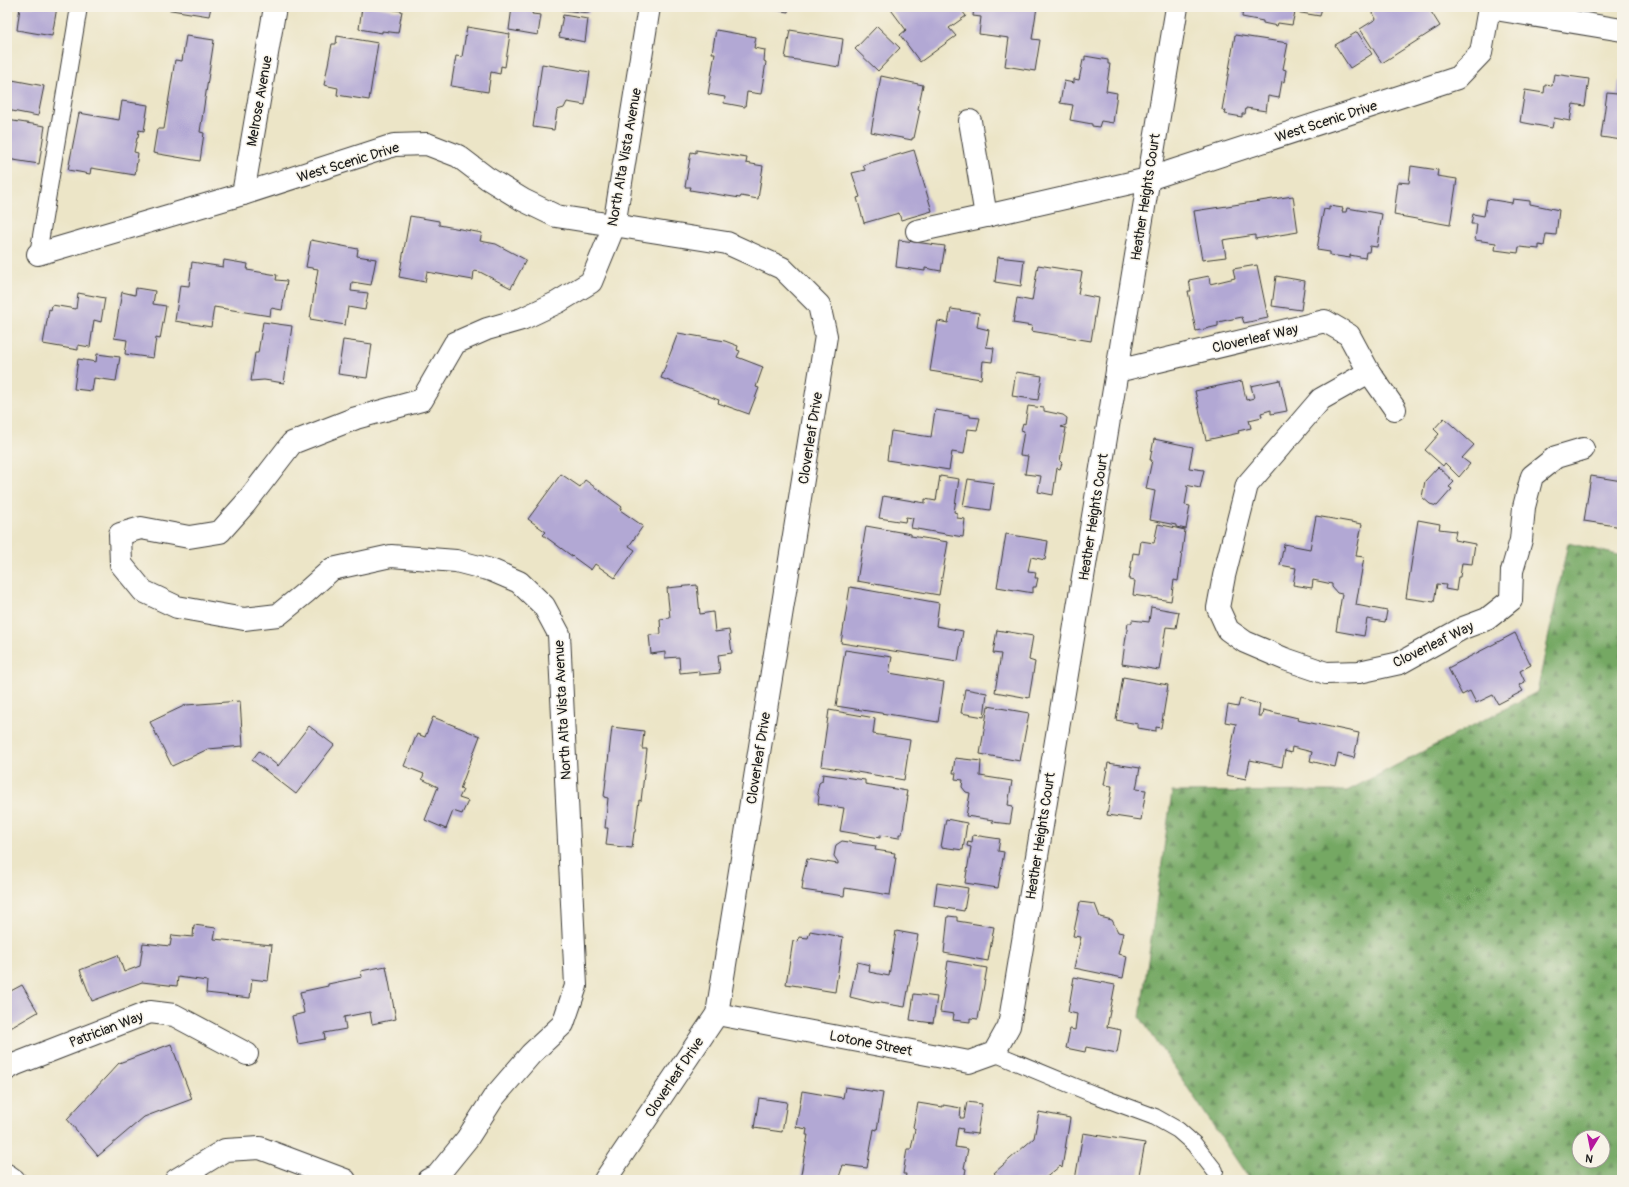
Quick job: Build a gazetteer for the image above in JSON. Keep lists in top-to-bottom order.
{
  "streets": {
    "street": [
      "Melrose Avenue",
      "West Scenic Drive",
      "North Alta Vista Avenue",
      "Heather Heights Court",
      "Cloverleaf Way",
      "Cloverleaf Drive",
      "Patrician Way",
      "Lotone Street"
    ]
  },
  "crossings": [
    ["Melrose Avenue", "West Scenic Drive"],
    ["West Scenic Drive", "North Alta Vista Avenue"],
    ["West Scenic Drive", "Heather Heights Court"],
    ["West Scenic Drive", "Cloverleaf Drive"],
    ["Heather Heights Court", "Cloverleaf Way"],
    ["Heather Heights Court", "Lotone Street"],
    ["Cloverleaf Drive", "Lotone Street"]
  ],
  "north": "bottom"
}
